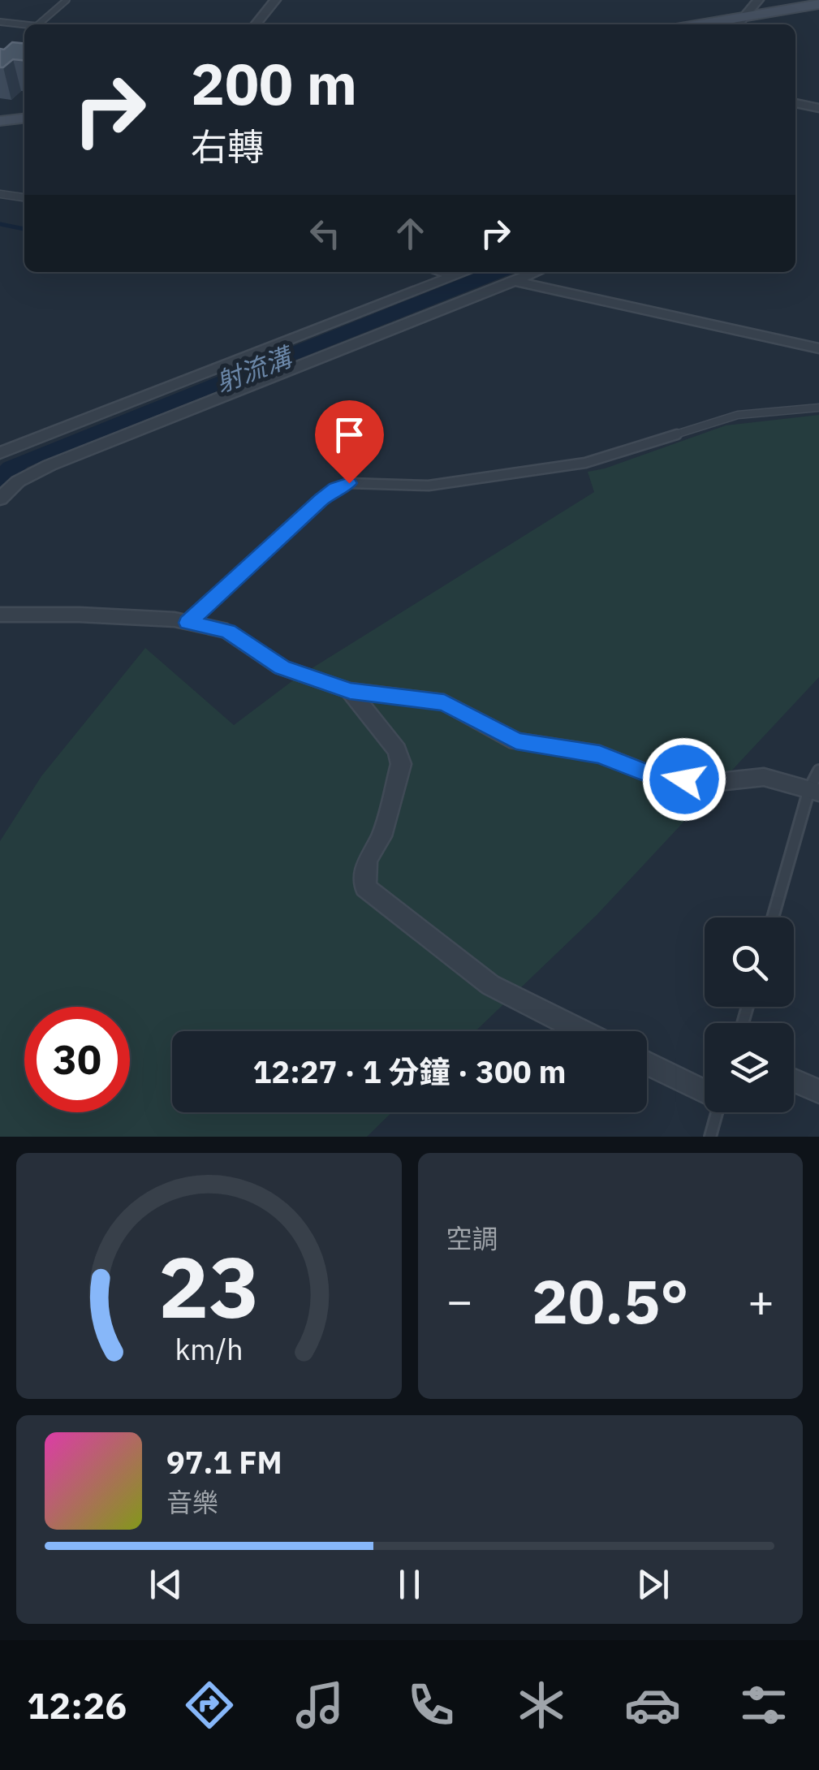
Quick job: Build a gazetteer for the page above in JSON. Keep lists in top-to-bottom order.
{
  "water": ["射流溝"],
  "page": {
    "turn": ["200 m", "右轉"],
    "limit": "30",
    "trip": "12:27 · 1 分鐘 · 300 m",
    "tile": "空調",
    "heat": ["−", "20.5°", "+"],
    "song": ["97.1 FM", "音樂"],
    "tabs": "12:26",
    "gauge": ["23", "km/h"]
  }
}
